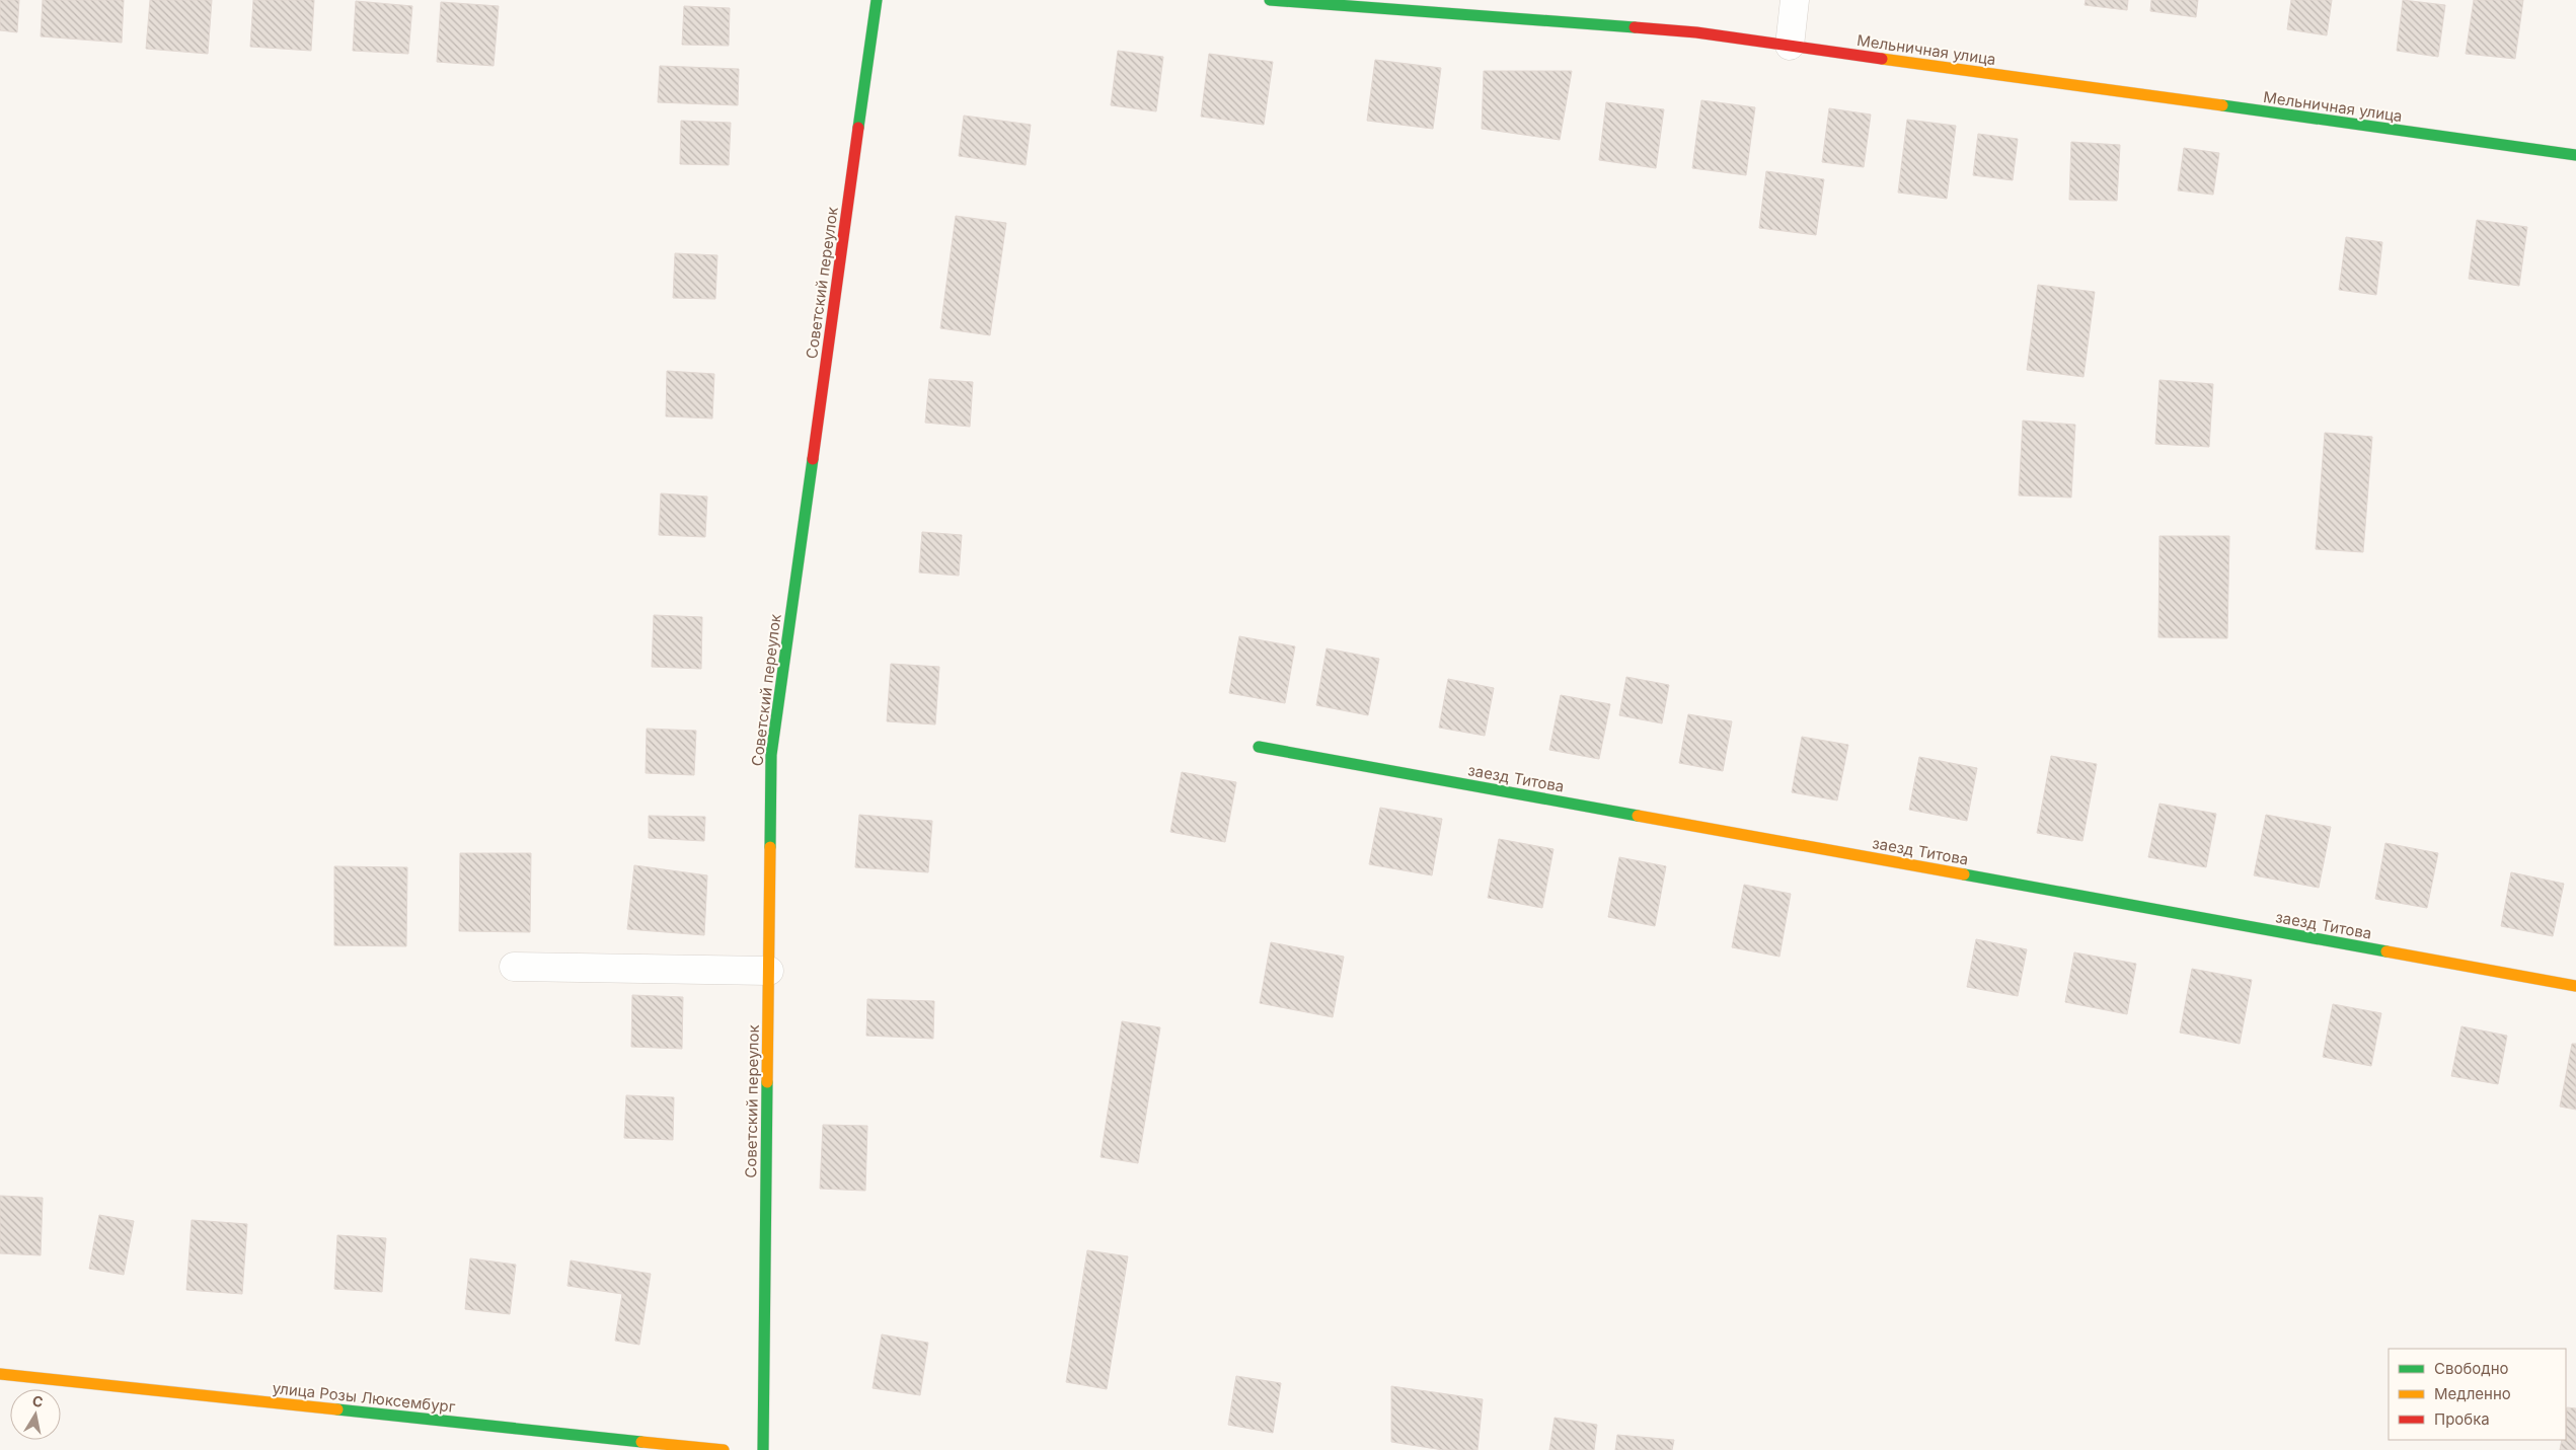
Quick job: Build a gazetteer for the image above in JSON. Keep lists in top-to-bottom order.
{
  "streets": {
    "street": [
      "Мельничная улица",
      "Советский переулок",
      "заезд Титова",
      "улица Розы Люксембург"
    ]
  },
  "legend": ["Свободно", "Медленно", "Пробка"],
  "north": "top"
}
